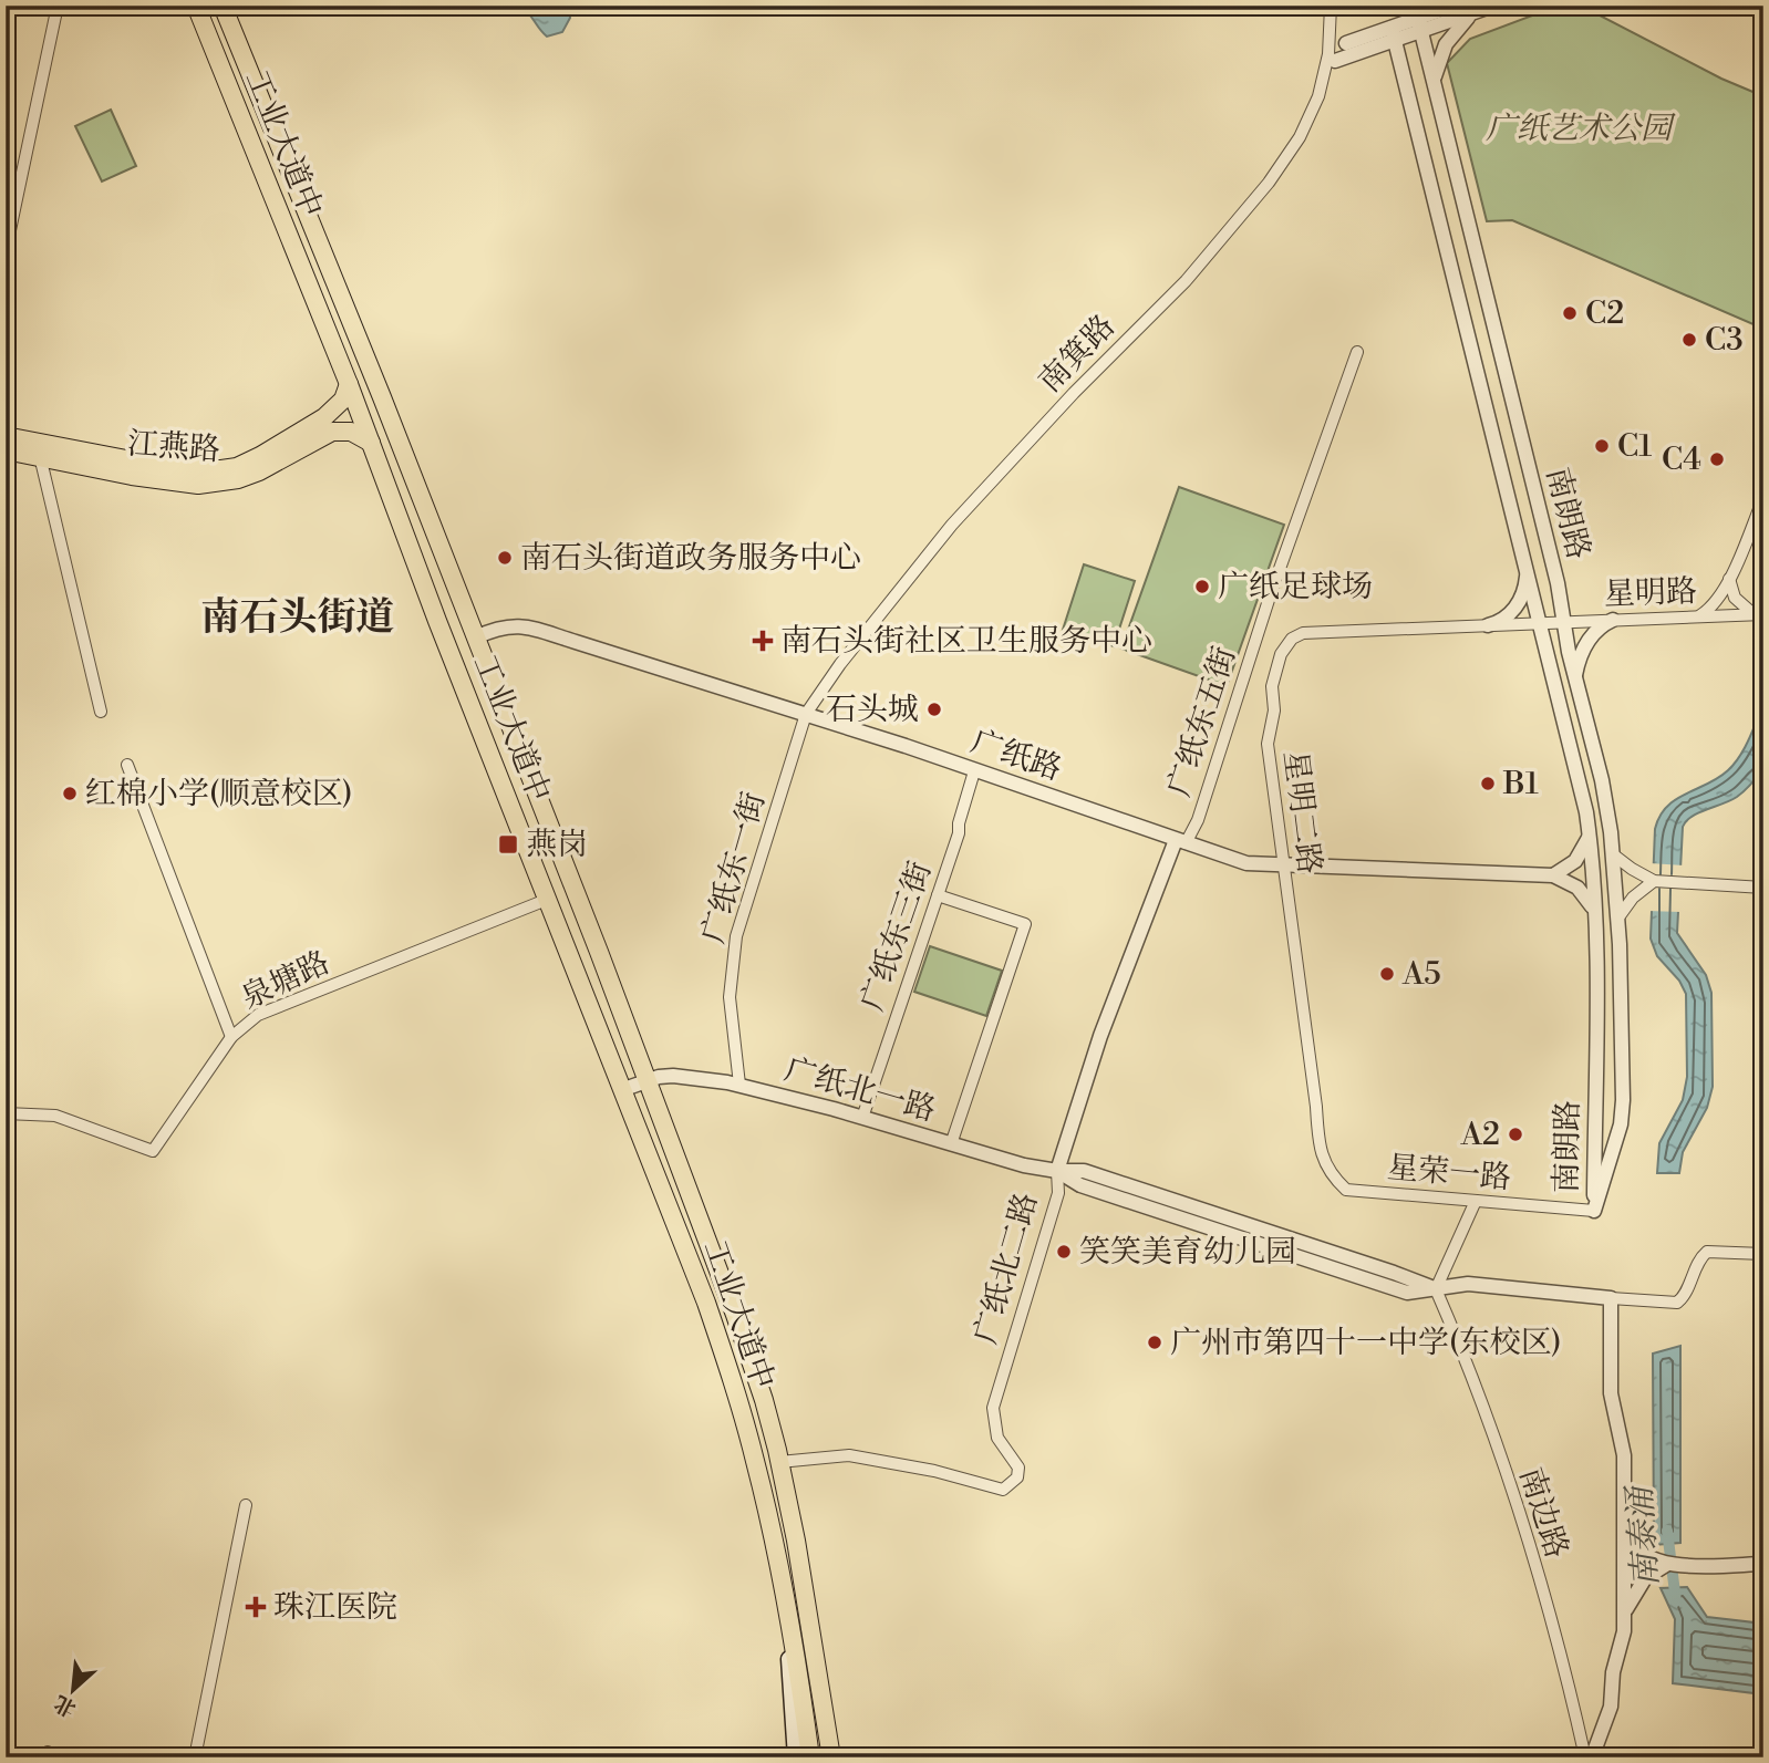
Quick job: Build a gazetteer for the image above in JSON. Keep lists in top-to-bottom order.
{
  "streets": {
    "main road": ["工业大道中", "江燕路"],
    "street": [
      "南箕路",
      "南朗路",
      "星明路",
      "广纸东五街",
      "广纸路",
      "星明二路",
      "广纸东一街",
      "广纸东三街",
      "泉塘路",
      "广纸北一路",
      "星荣一路",
      "广纸北二路",
      "南边路"
    ]
  },
  "crossings": [
    ["工业大道中", "江燕路"],
    ["工业大道中", "泉塘路"],
    ["工业大道中", "广纸北一路"],
    ["南箕路", "广纸路"],
    ["南箕路", "广纸东一街"],
    ["南朗路", "星明路"],
    ["南朗路", "星明二路"],
    ["南朗路", "星荣一路"],
    ["星明路", "星明二路"],
    ["广纸东五街", "广纸路"],
    ["广纸东五街", "广纸北二路"],
    ["广纸路", "星明二路"],
    ["广纸路", "广纸东一街"],
    ["广纸路", "广纸东三街"],
    ["广纸路", "广纸北二路"],
    ["星明二路", "星荣一路"],
    ["广纸东一街", "广纸北一路"],
    ["广纸东三街", "广纸北一路"],
    ["广纸北一路", "广纸北二路"],
    ["广纸北一路", "南边路"]
  ],
  "districts": ["南石头街道"],
  "water": ["南泰涌"],
  "parks": ["广纸艺术公园"],
  "places": {
    "other": [
      "C2",
      "C3",
      "C1",
      "C4",
      "南石头街道政务服务中心",
      "广纸足球场",
      "石头城",
      "B1",
      "红棉小学(顺意校区)",
      "A5",
      "A2",
      "笑笑美育幼儿园",
      "广州市第四十一中学(东校区)"
    ],
    "health": ["南石头街社区卫生服务中心", "珠江医院"],
    "transit": ["燕岗"]
  },
  "north": "bottom left"
}
